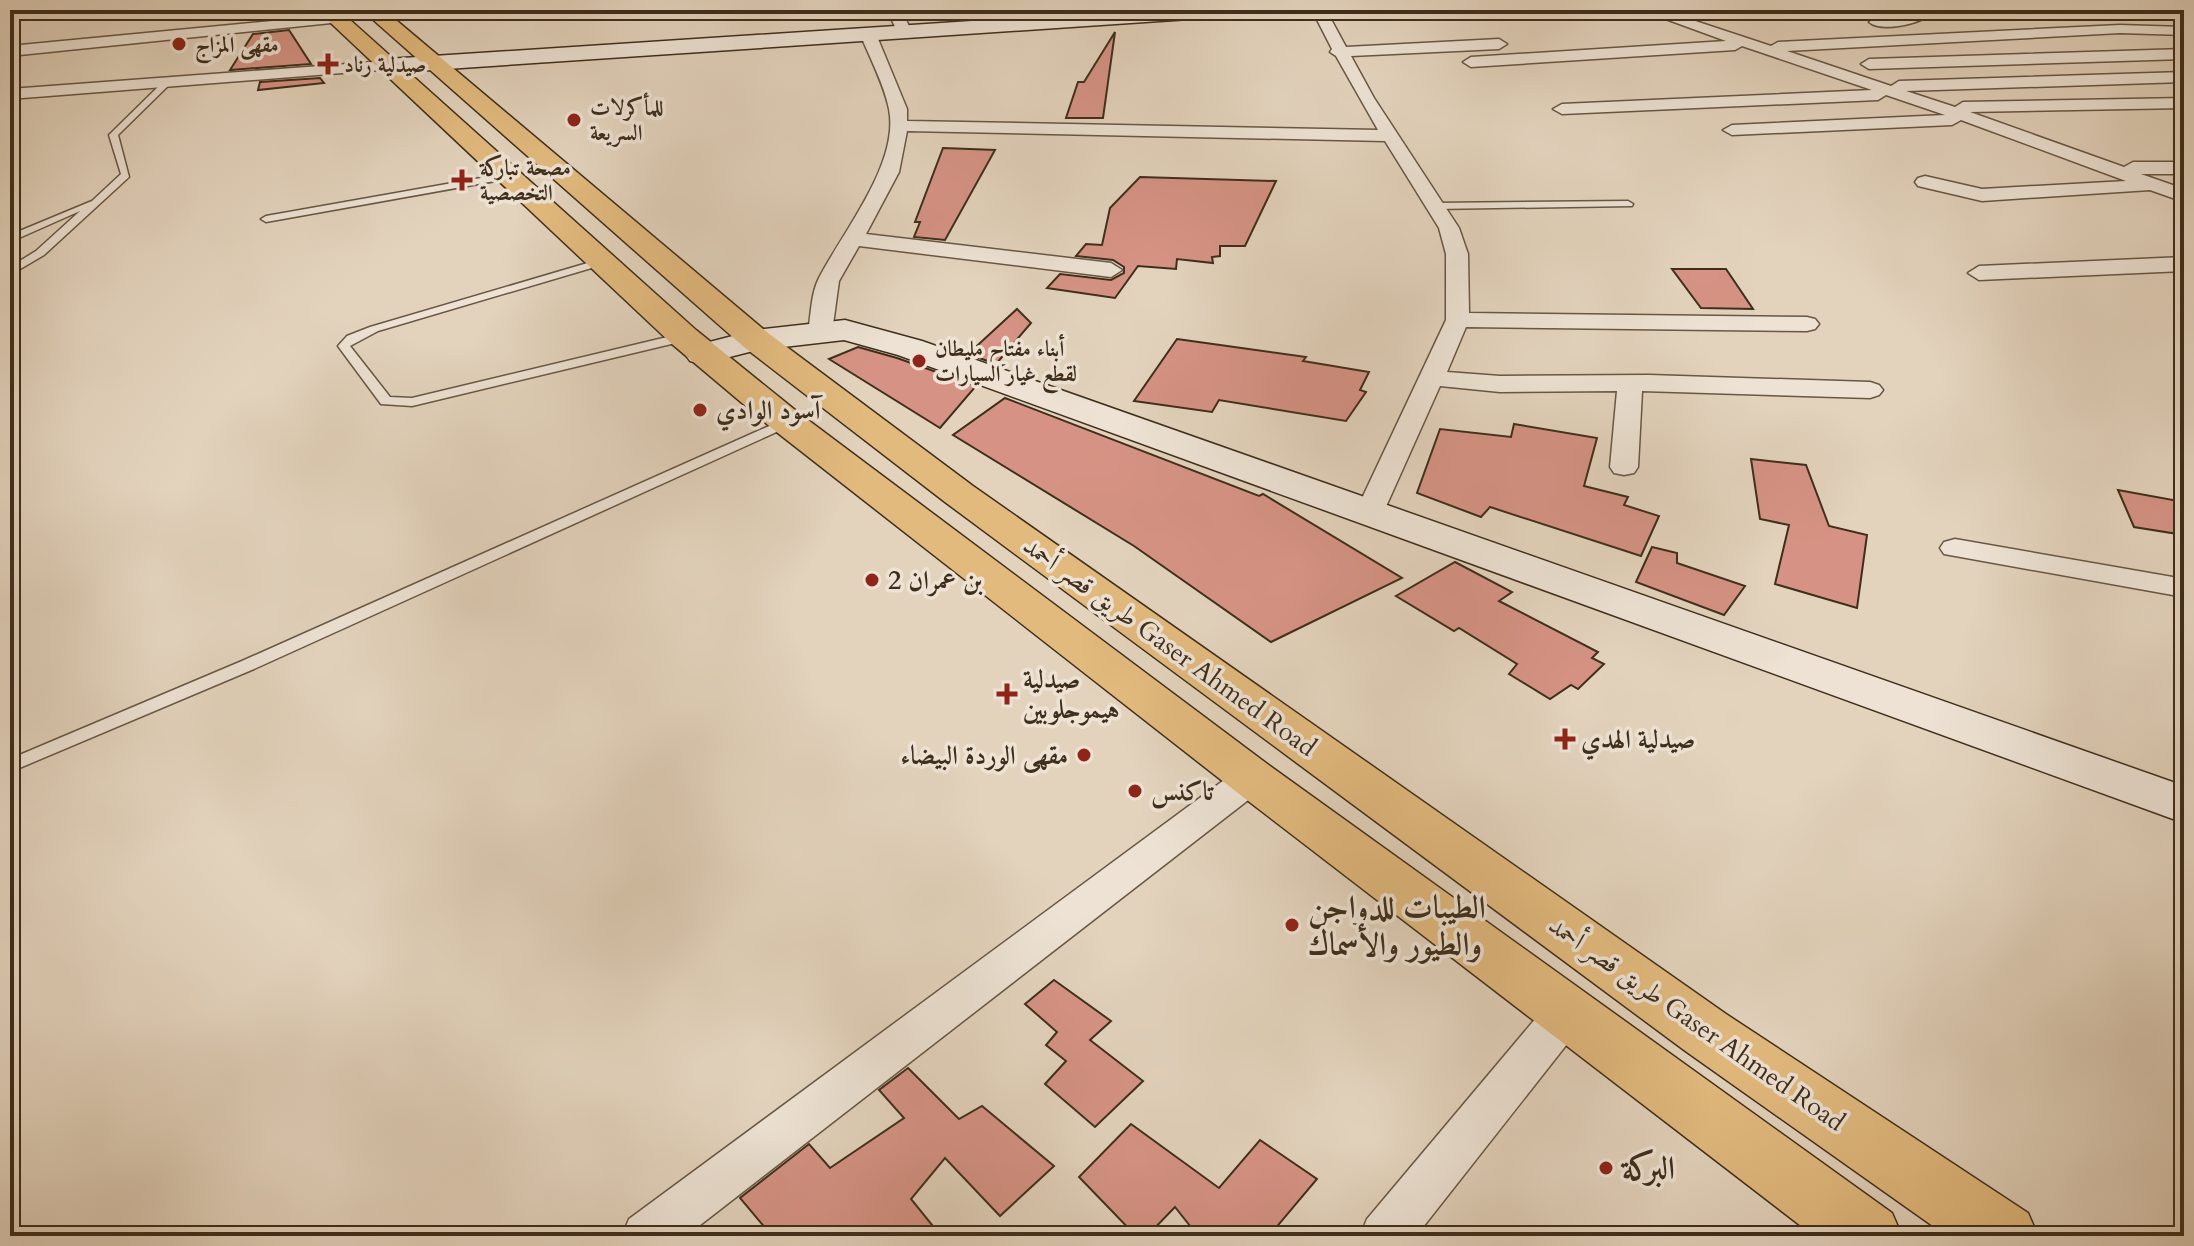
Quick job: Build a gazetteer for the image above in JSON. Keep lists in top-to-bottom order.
{
  "streets": {
    "main road": ["طريق قصر أحمد Gaser Ahmed Road"]
  },
  "places": {
    "other": [
      "مقهى المزاج",
      "للمأكرلات السريعة",
      "أبناء مفتاح مليطان لقطع غيار السيارات",
      "آسود الوادي",
      "بن عمران 2",
      "مقهى الوردة البيضاء",
      "تاكنس",
      "الطيبات للدواجن والطيور والأسماك",
      "البركة"
    ],
    "health": [
      "صيدلية رناد",
      "مصحة تباركة التخصصية",
      "صيدلية هيموجلوبين",
      "صيدلية الهدي"
    ]
  }
}
